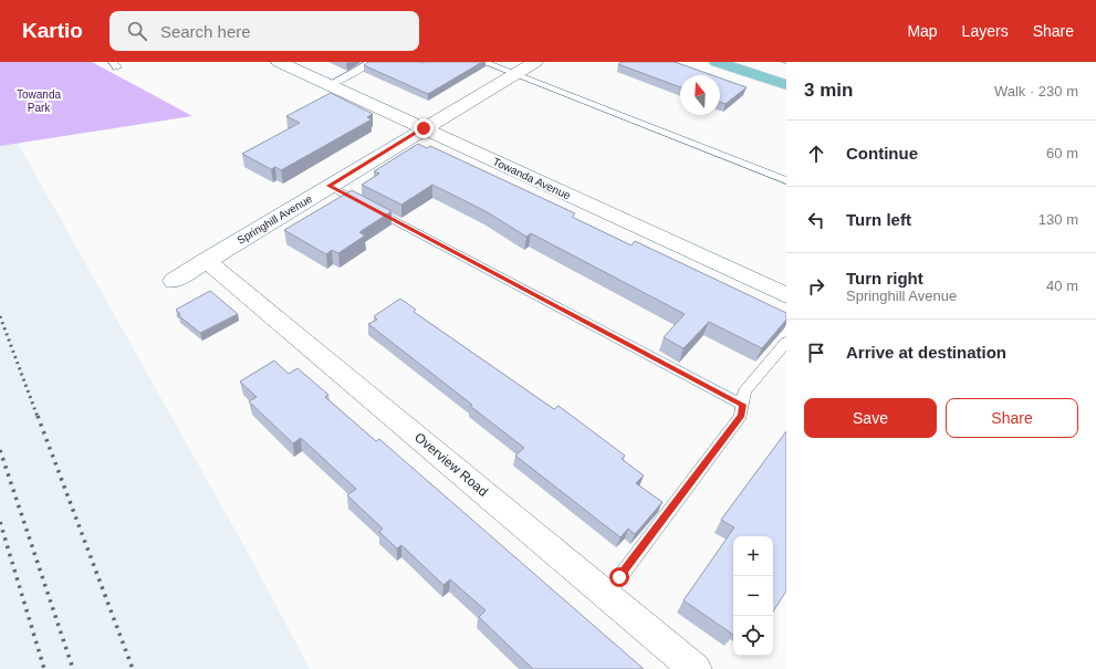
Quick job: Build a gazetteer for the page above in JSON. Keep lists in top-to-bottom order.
{
  "streets": {
    "street": ["Towanda Avenue", "Springhill Avenue", "Overview Road"]
  },
  "crossings": [
    ["Towanda Avenue", "Springhill Avenue"],
    ["Springhill Avenue", "Overview Road"]
  ],
  "parks": ["Towanda Park"],
  "north": "top",
  "page": {
    "header": "Kartio",
    "search": "Search here",
    "nav": ["Map", "Layers", "Share"],
    "heading": ["3 min", "Walk · 230 m"],
    "list": [
      ["Continue", "60 m"],
      ["Turn left", "130 m"],
      ["Turn right", "Springhill Avenue", "40 m"],
      "Arrive at destination"
    ],
    "buttons": ["Save", "Share"],
    "map_buttons": ["+", "−"]
  }
}
